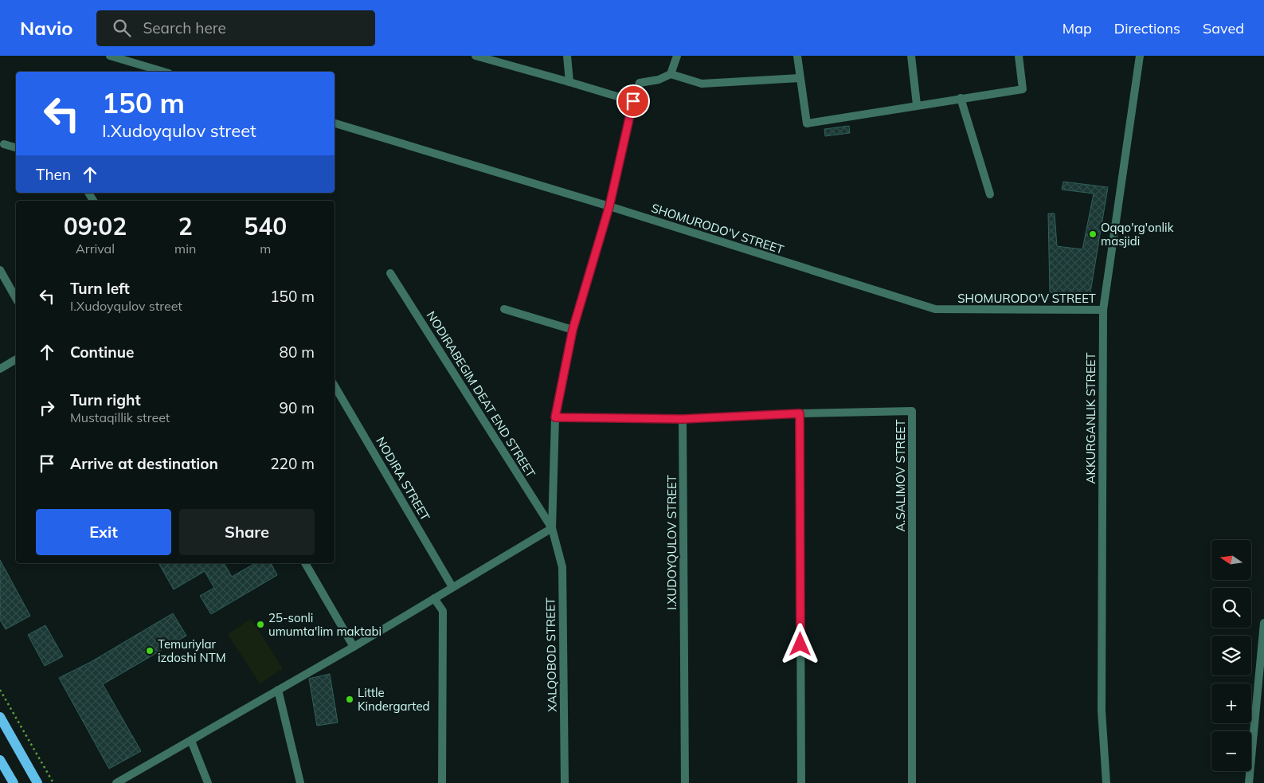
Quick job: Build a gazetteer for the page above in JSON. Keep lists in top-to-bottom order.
{
  "streets": {
    "street": [
      "SHOMURODO'V STREET",
      "NODIRABEGIM DEAT END STREET",
      "AKKURGANLIK STREET",
      "A.SALIMOV STREET",
      "NODIRA STREET",
      "I.ХUDOYQULOV STREET",
      "ХALQOBOD STREET"
    ]
  },
  "crossings": [
    ["SHOMURODO'V STREET", "AKKURGANLIK STREET"],
    ["NODIRABEGIM DEAT END STREET", "ХALQOBOD STREET"]
  ],
  "places": [
    "Oqqo'rg'onlik masjidi",
    "25-sonli umumta'lim maktabi",
    "Temuriylar izdoshi NTM",
    "Little Kindergarted"
  ],
  "north": "left",
  "page": {
    "header": "Navio",
    "search": "Search here",
    "nav": ["Map", "Directions", "Saved"],
    "turn": ["150 m", "I.Хudoyqulov street"],
    "then": "Then",
    "eta": [
      "09:02",
      "Arrival",
      "2",
      "min",
      "540",
      "m"
    ],
    "list": [
      {
        "name": "Turn left",
        "note": "I.Хudoyqulov street",
        "value": "150 m"
      },
      {
        "name": "Continue",
        "value": "80 m"
      },
      {
        "name": "Turn right",
        "note": "Mustaqillik street",
        "value": "90 m"
      },
      {
        "name": "Arrive at destination",
        "value": "220 m"
      }
    ],
    "buttons": ["Exit", "Share"],
    "map_buttons": ["+", "−"]
  }
}
